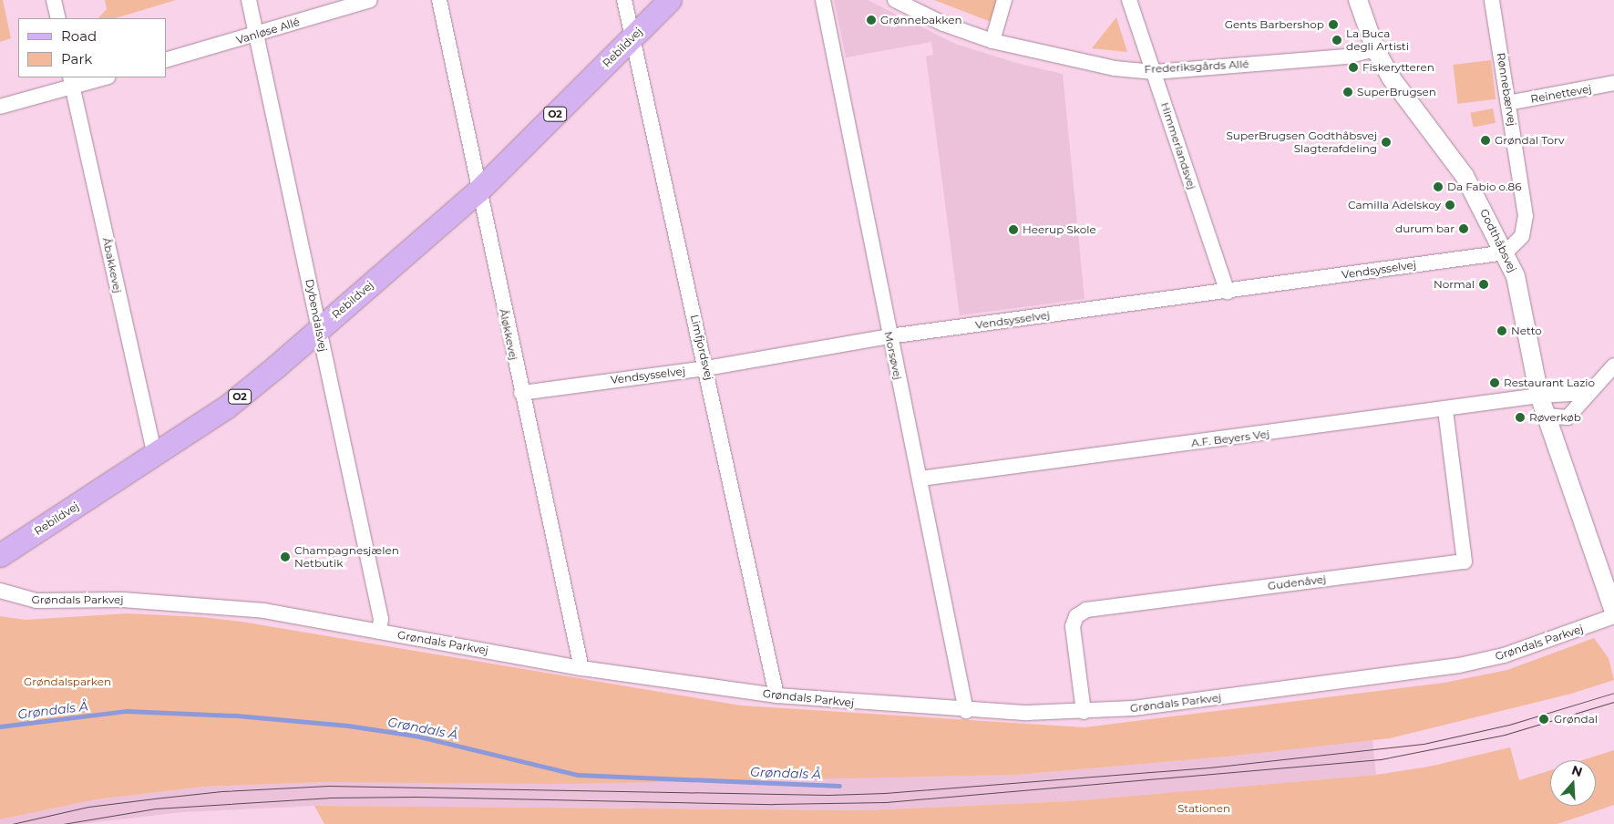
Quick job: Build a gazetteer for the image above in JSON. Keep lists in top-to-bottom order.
{
  "streets": {
    "main road": ["Rebildvej", "O2"],
    "street": [
      "Vanløse Allé",
      "Frederiksgårds Allé",
      "Rønnebærvej",
      "Reinettevej",
      "Himmerlandsvej",
      "Godthåbsvej",
      "Åbakkevej",
      "Vendsysselvej",
      "Dybendalsvej",
      "Åløkkevej",
      "Limfjordsvej",
      "Morsøvej",
      "A.F. Beyers Vej",
      "Gudenåvej",
      "Grøndals Parkvej"
    ]
  },
  "crossings": [
    ["Vanløse Allé", "Dybendalsvej"],
    ["Rebildvej", "Åbakkevej"],
    ["Rebildvej", "Dybendalsvej"],
    ["Rebildvej", "Åløkkevej"],
    ["Rebildvej", "Limfjordsvej"],
    ["Frederiksgårds Allé", "Himmerlandsvej"],
    ["Frederiksgårds Allé", "Godthåbsvej"],
    ["Rønnebærvej", "Reinettevej"],
    ["Rønnebærvej", "Godthåbsvej"],
    ["Rønnebærvej", "Vendsysselvej"],
    ["Himmerlandsvej", "Vendsysselvej"],
    ["Godthåbsvej", "Vendsysselvej"],
    ["Godthåbsvej", "A.F. Beyers Vej"],
    ["Godthåbsvej", "Grøndals Parkvej"],
    ["Vendsysselvej", "Åløkkevej"],
    ["Vendsysselvej", "Limfjordsvej"],
    ["Vendsysselvej", "Morsøvej"],
    ["Dybendalsvej", "Grøndals Parkvej"],
    ["Åløkkevej", "Grøndals Parkvej"],
    ["Limfjordsvej", "Grøndals Parkvej"],
    ["Morsøvej", "A.F. Beyers Vej"],
    ["Morsøvej", "Grøndals Parkvej"],
    ["A.F. Beyers Vej", "Gudenåvej"],
    ["Gudenåvej", "Grøndals Parkvej"]
  ],
  "water": ["Grøndals Å"],
  "parks": ["Grøndalsparken", "Stationen"],
  "places": [
    "Grønnebakken",
    "Gents Barbershop",
    "La Buca degli Artisti",
    "Fiskerytteren",
    "SuperBrugsen",
    "Grøndal Torv",
    "SuperBrugsen Godthåbsvej Slagterafdeling",
    "Da Fabio o.86",
    "Camilla Adelskoy",
    "durum bar",
    "Heerup Skole",
    "Normal",
    "Netto",
    "Restaurant Lazio",
    "Røverkøb",
    "Champagnesjælen Netbutik",
    "Grøndal"
  ],
  "legend": ["Road", "Park"],
  "north": "top"
}
